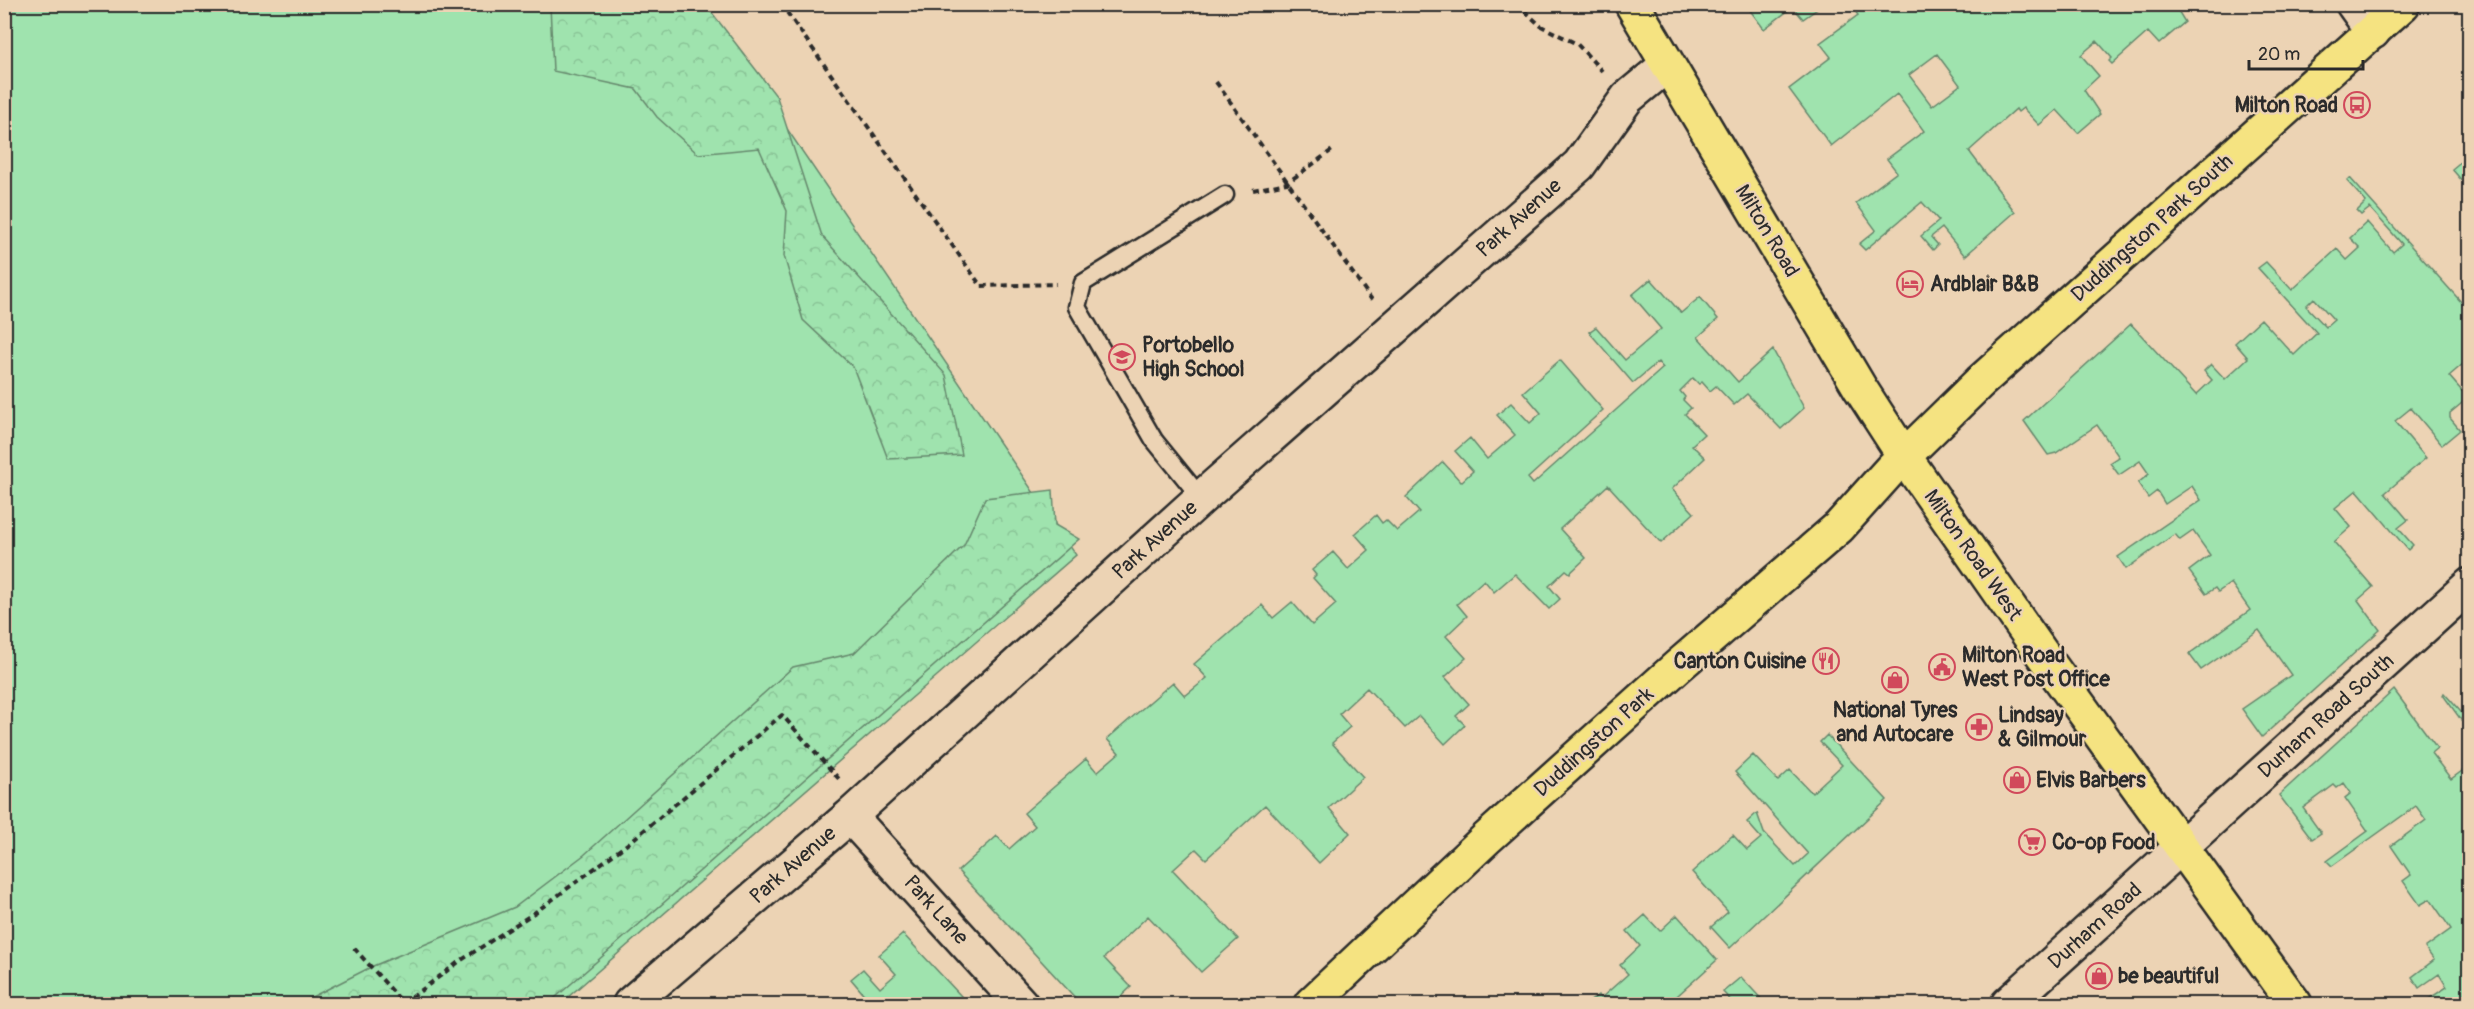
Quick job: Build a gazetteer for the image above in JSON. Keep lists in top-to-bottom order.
{
  "streets": {
    "main road": [
      "Duddingston Park South",
      "Milton Road",
      "Milton Road West",
      "Duddingston Park"
    ],
    "street": [
      "Park Avenue",
      "Durham Road South",
      "Park Lane",
      "Durham Road"
    ]
  },
  "crossings": [
    ["Park Avenue", "Milton Road"],
    ["Park Avenue", "Park Lane"],
    ["Duddingston Park South", "Milton Road"],
    ["Duddingston Park South", "Milton Road West"],
    ["Duddingston Park South", "Duddingston Park"],
    ["Milton Road", "Milton Road West"],
    ["Milton Road", "Duddingston Park"],
    ["Milton Road West", "Durham Road South"],
    ["Milton Road West", "Duddingston Park"],
    ["Milton Road West", "Durham Road"],
    ["Durham Road South", "Durham Road"]
  ],
  "places": {
    "bus stop": ["Milton Road"],
    "hotel": ["Ardblair B&B"],
    "school or university": ["Portobello High School"],
    "restaurant": ["Canton Cuisine"],
    "public building": ["Milton Road West Post Office"],
    "shop": ["National Tyres and Autocare", "Elvis Barbers", "be beautiful"],
    "pharmacy": ["Lindsay & Gilmour"],
    "supermarket": ["Co-op Food"]
  },
  "scale_bar": "20 m"
}
